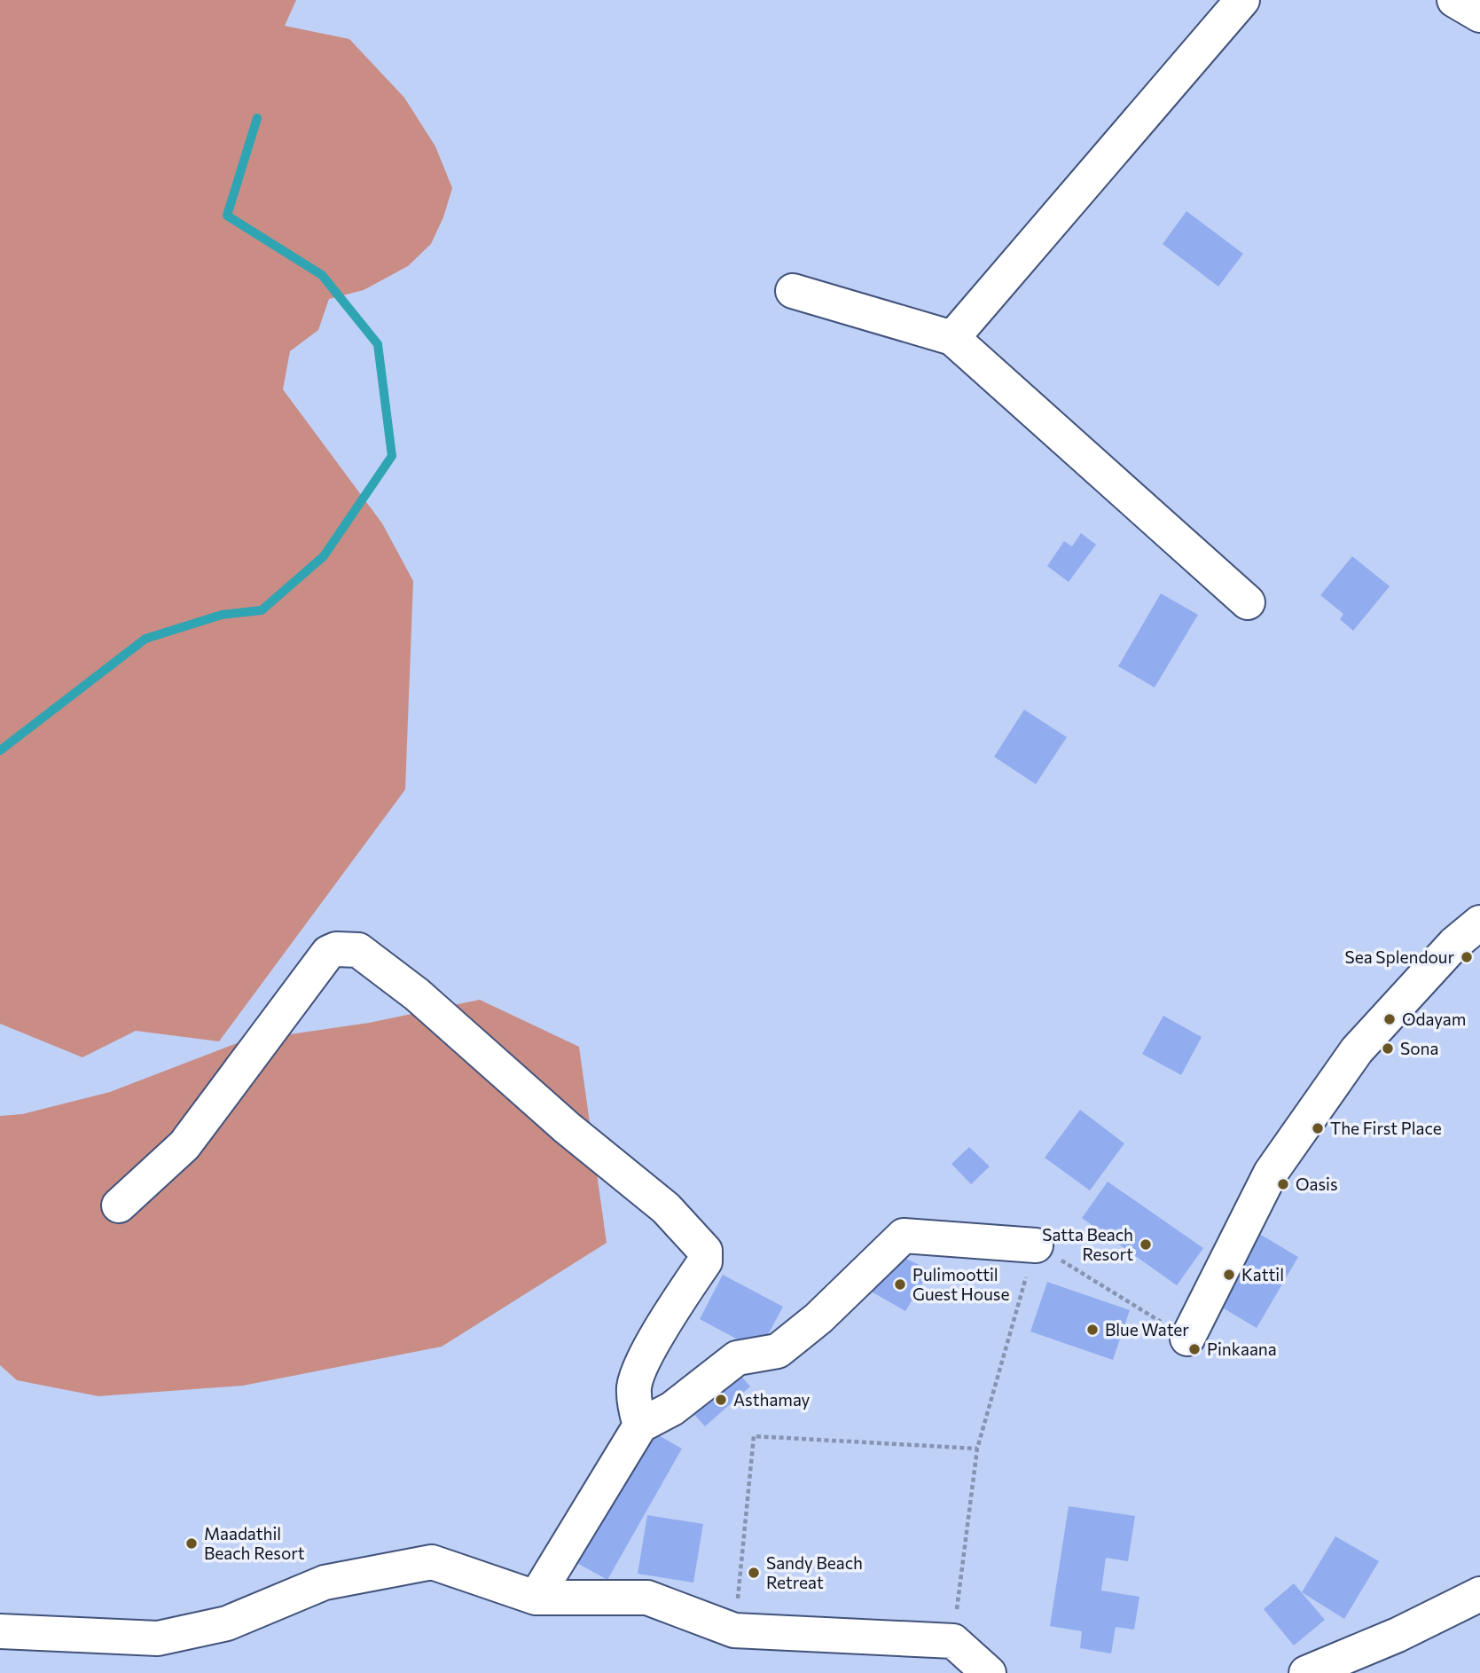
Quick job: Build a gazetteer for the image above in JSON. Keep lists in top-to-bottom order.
{
  "places": [
    "Sea Splendour",
    "Odayam",
    "Sona",
    "The First Place",
    "Oasis",
    "Satta Beach Resort",
    "Kattil",
    "Pulimoottil Guest House",
    "Blue Water",
    "Pinkaana",
    "Asthamay",
    "Maadathil Beach Resort",
    "Sandy Beach Retreat"
  ]
}
